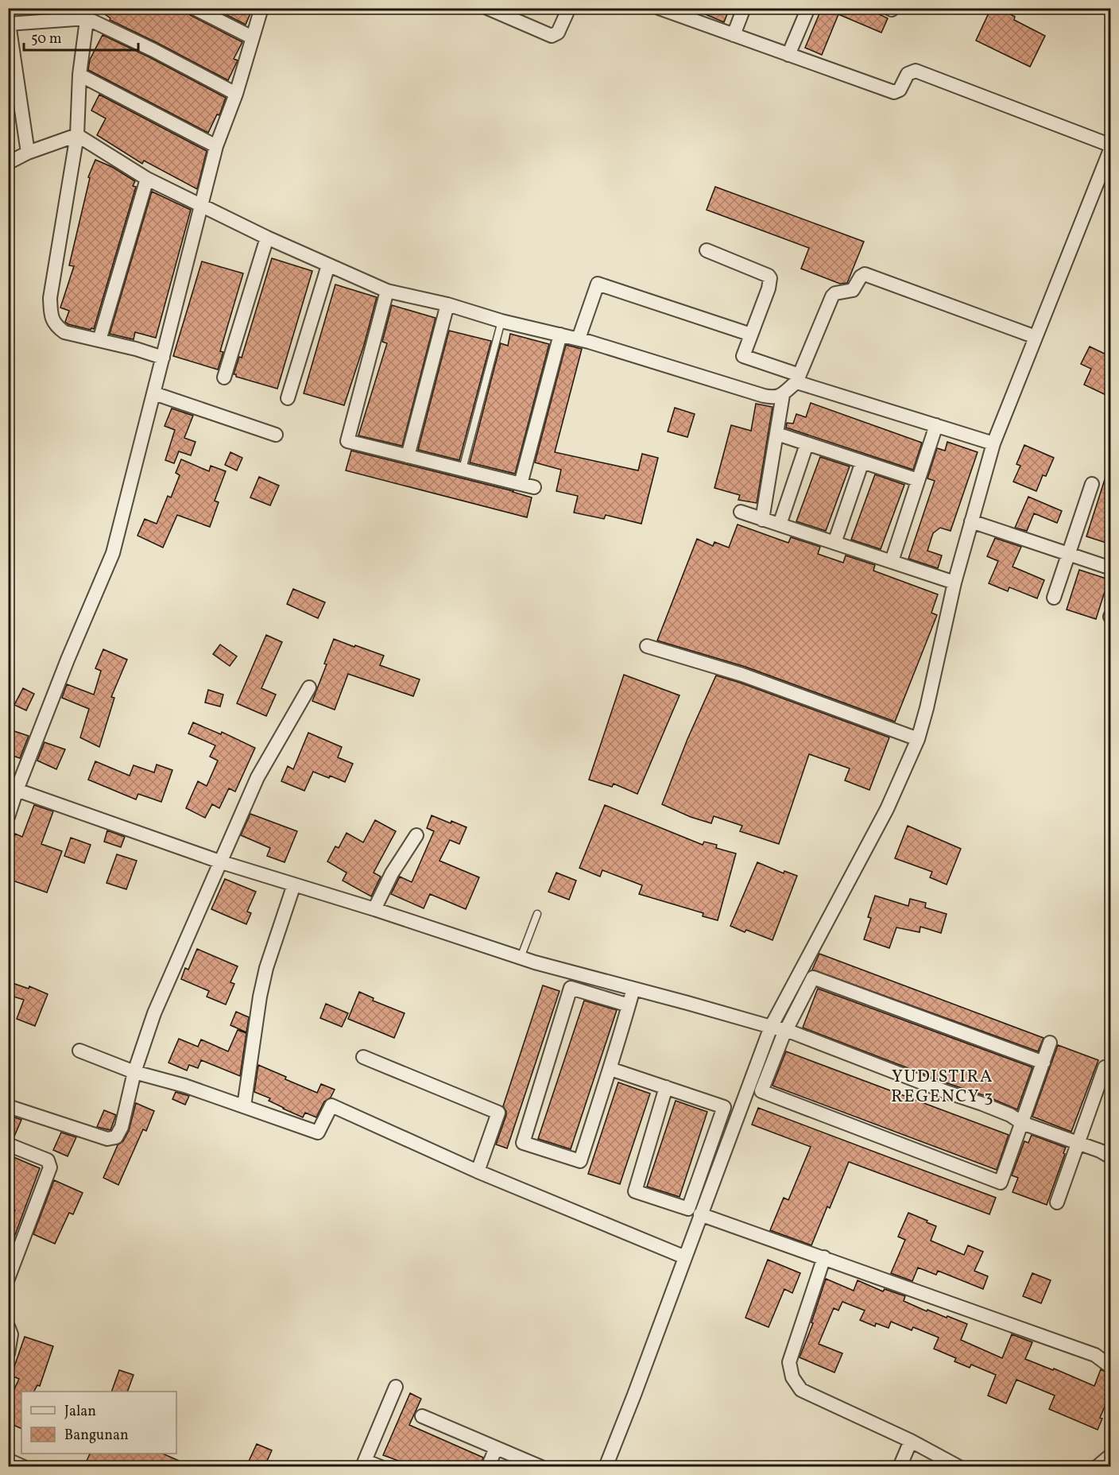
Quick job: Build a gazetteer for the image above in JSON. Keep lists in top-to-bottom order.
{
  "districts": ["YUDISTIRA REGENCY 3"],
  "legend": ["Jalan", "Bangunan"],
  "scale_bar": "50 m"
}
